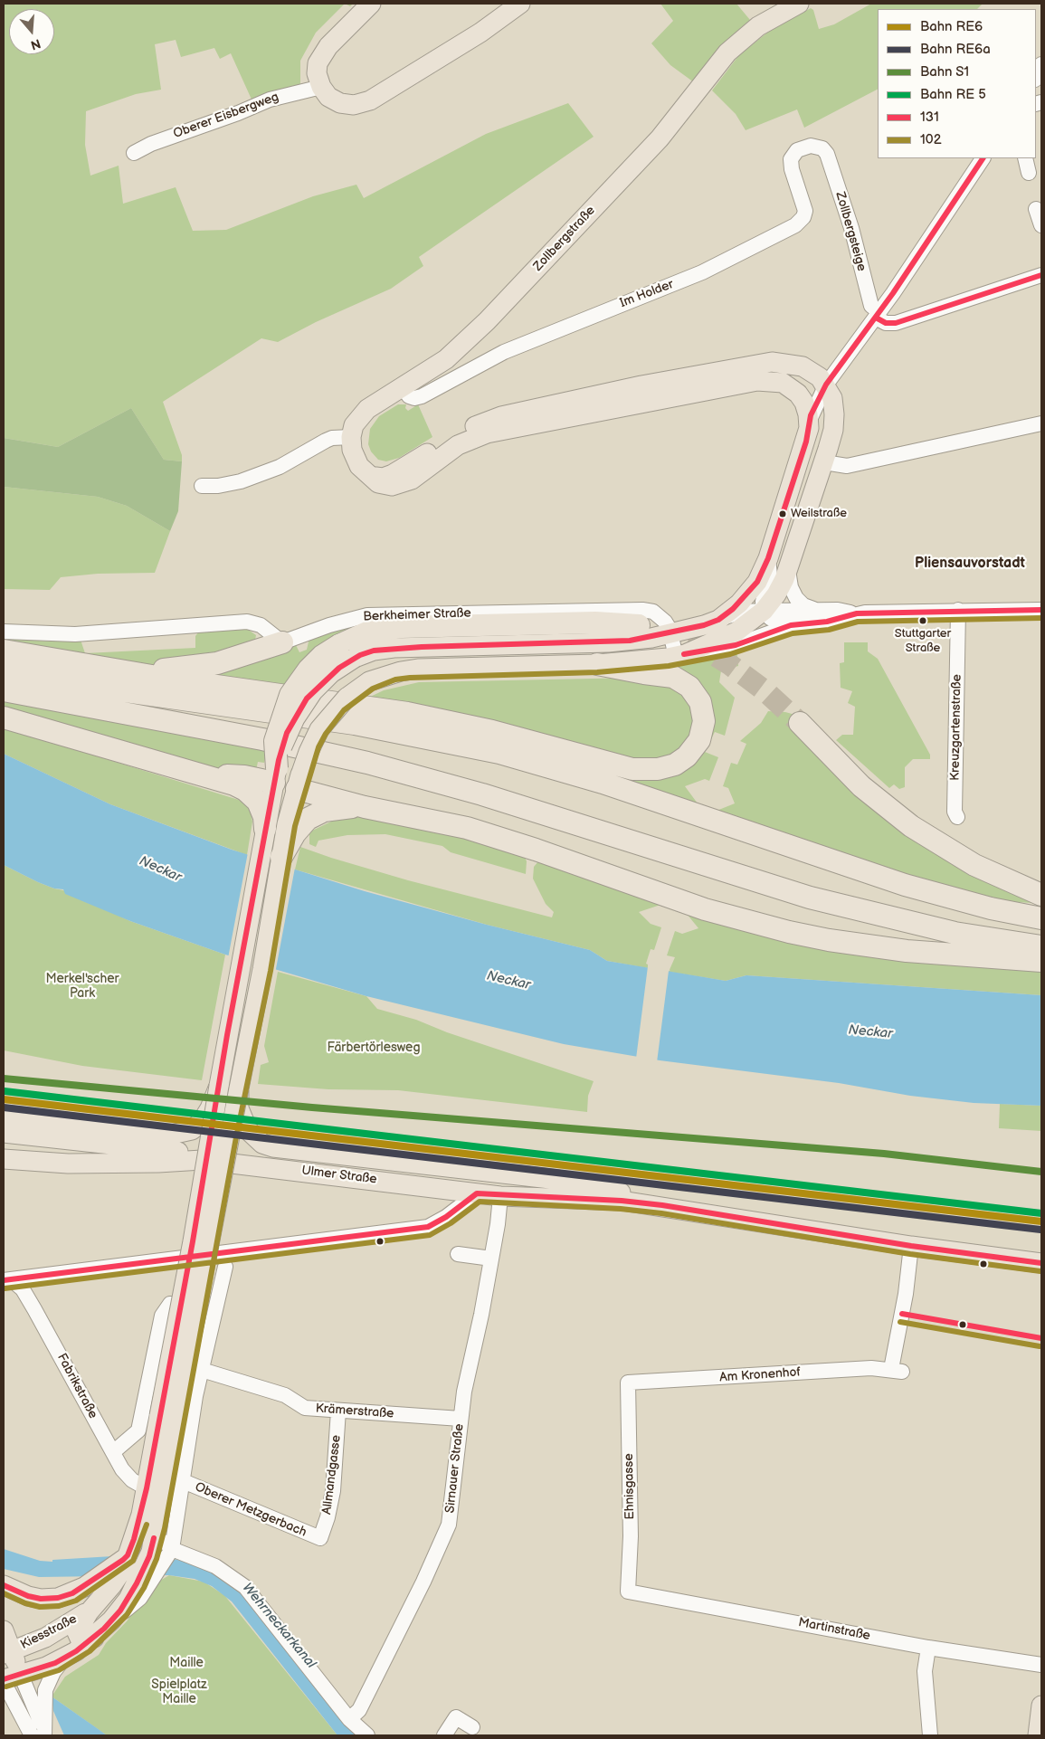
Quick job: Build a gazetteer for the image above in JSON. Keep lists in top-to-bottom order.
{
  "streets": {
    "main road": ["Zollbergstraße", "Ulmer Straße", "Kiesstraße"],
    "street": [
      "Oberer Eisbergweg",
      "Zollbergsteige",
      "Im Holder",
      "Berkheimer Straße",
      "Kreuzgartenstraße",
      "Am Kronenhof",
      "Fabrikstraße",
      "Krämerstraße",
      "Sirnauer Straße",
      "Allmandgasse",
      "Ehnisgasse",
      "Oberer Metzgerbach",
      "Martinstraße"
    ]
  },
  "crossings": [
    ["Zollbergsteige", "Im Holder"],
    ["Zollbergstraße", "Im Holder"],
    ["Ulmer Straße", "Sirnauer Straße"],
    ["Am Kronenhof", "Ehnisgasse"],
    ["Krämerstraße", "Sirnauer Straße"],
    ["Krämerstraße", "Allmandgasse"],
    ["Allmandgasse", "Oberer Metzgerbach"],
    ["Ehnisgasse", "Martinstraße"]
  ],
  "districts": ["Pliensauvorstadt"],
  "water": ["Neckar", "Wehrneckarkanal"],
  "parks": [
    "Merkel'scher Park",
    "Färbertörlesweg",
    "Maille",
    "Spielplatz Maille"
  ],
  "places": ["Weilstraße", "Stuttgarter Straße"],
  "lines": [
    "transit line 131",
    "transit line 102",
    "rail line S1",
    "rail line RE6",
    "rail line RE6a"
  ],
  "legend": [
    "Bahn RE6",
    "Bahn RE6a",
    "Bahn S1",
    "Bahn RE 5",
    "131",
    "102"
  ],
  "north": "bottom"
}
